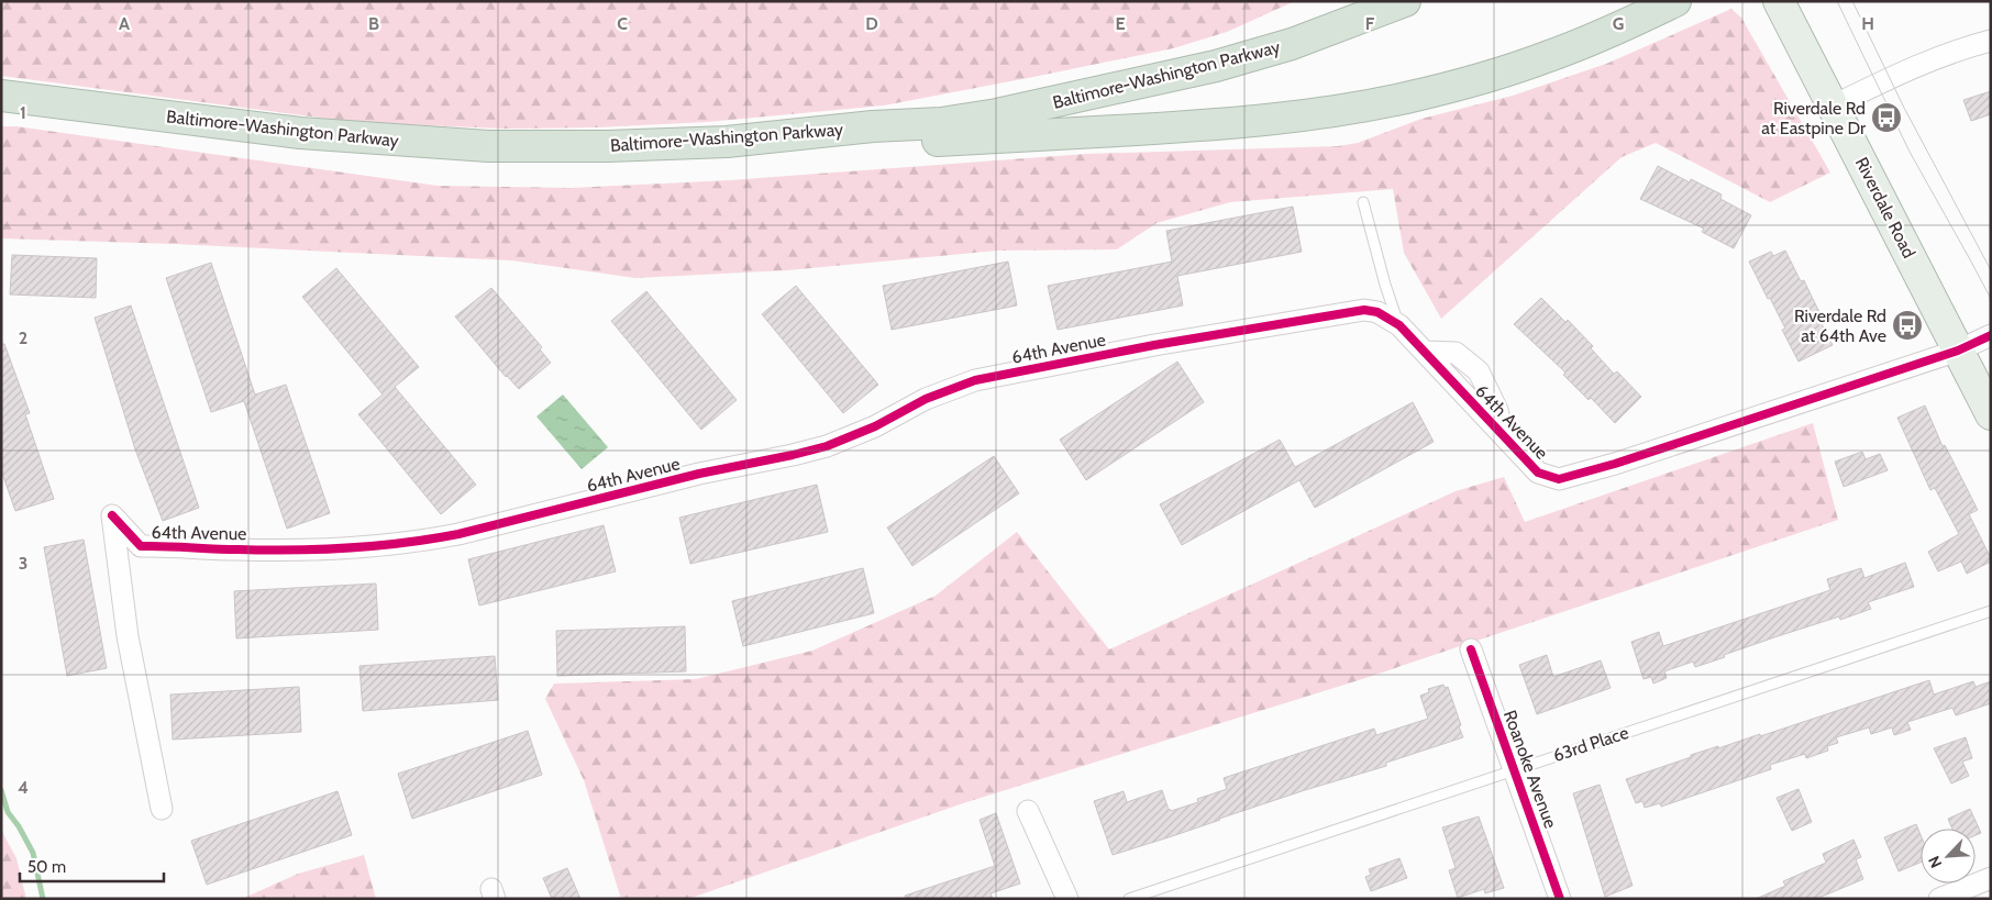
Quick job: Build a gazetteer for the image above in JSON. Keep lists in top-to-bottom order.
{
  "streets": {
    "highway": ["Baltimore-Washington Parkway"],
    "main road": ["Riverdale Road"],
    "street": ["64th Avenue", "Roanoke Avenue"],
    "lane": ["63rd Place"]
  },
  "crossings": [
    ["Riverdale Road", "64th Avenue"],
    ["63rd Place", "Roanoke Avenue"]
  ],
  "places": {
    "bus stop": ["Riverdale Rd at Eastpine Dr", "Riverdale Rd at 64th Ave"]
  },
  "scale_bar": "50 m",
  "north": "bottom left",
  "grid": {
    "columns": [
      "A",
      "B",
      "C",
      "D",
      "E",
      "F",
      "G",
      "H"
    ],
    "rows": [
      "1",
      "2",
      "3",
      "4"
    ]
  }
}
